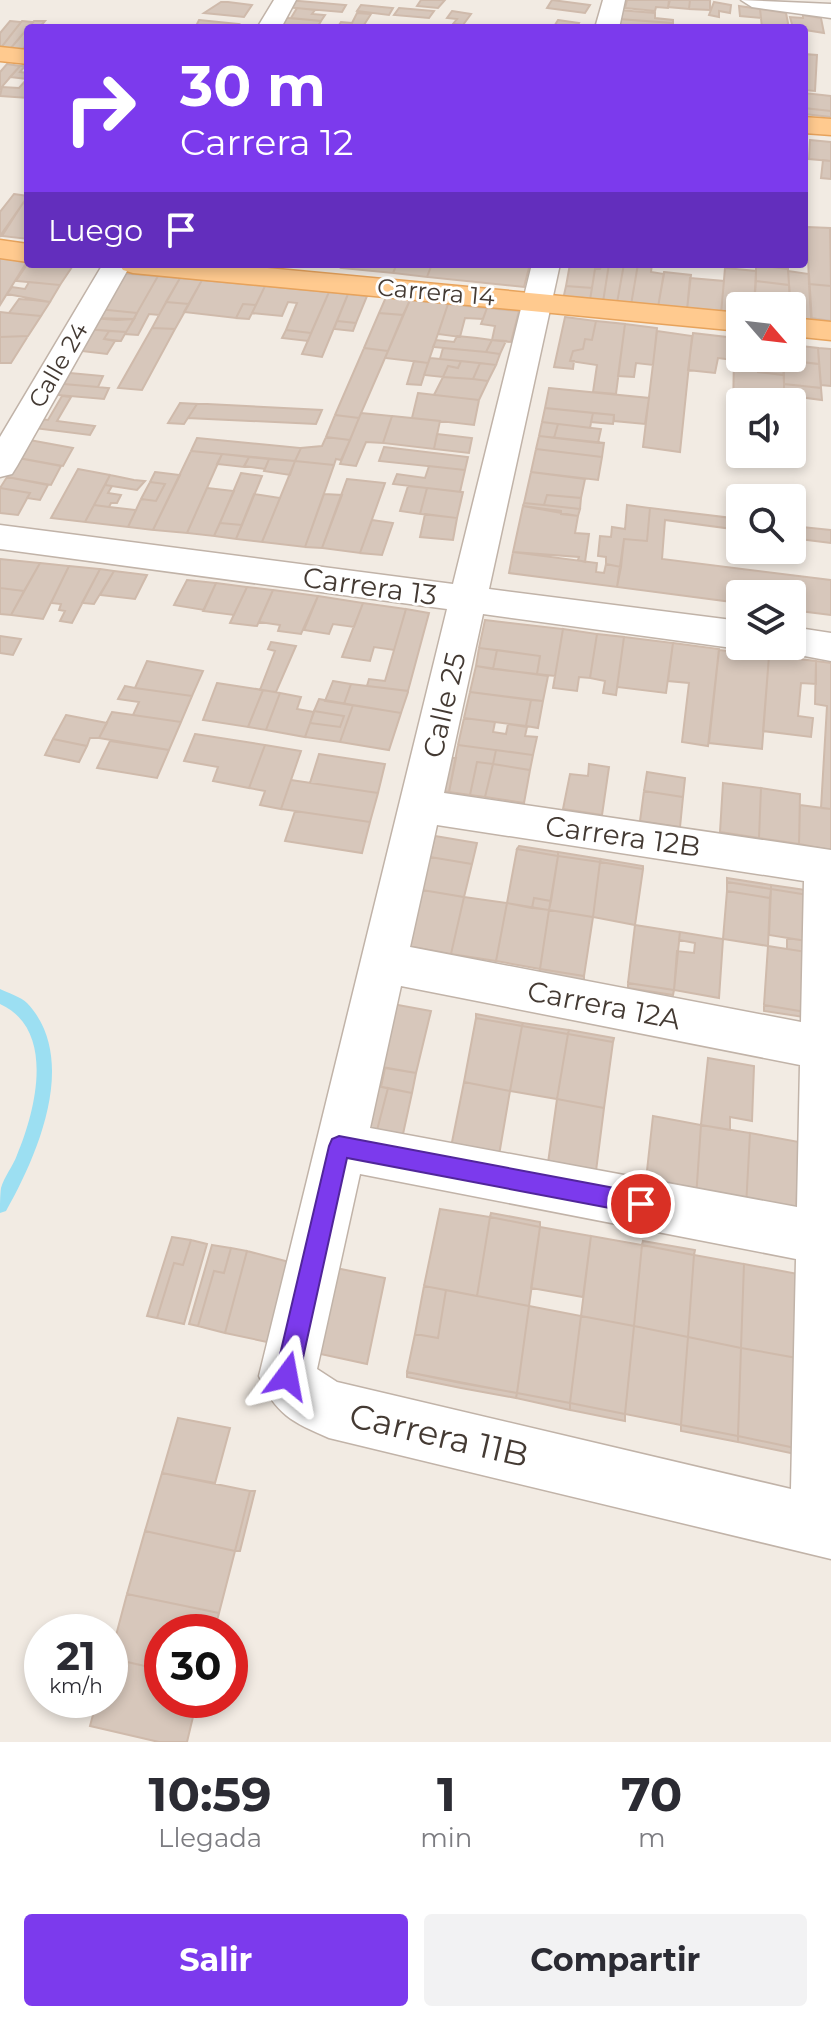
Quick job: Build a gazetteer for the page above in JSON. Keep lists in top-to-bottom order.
{
  "streets": {
    "main road": ["Carrera 14"],
    "street": [
      "Calle 24",
      "Carrera 13",
      "Calle 25",
      "Carrera 12B",
      "Carrera 12A",
      "Carrera 11B"
    ]
  },
  "crossings": [
    ["Carrera 14", "Calle 25"],
    ["Carrera 13", "Calle 25"],
    ["Calle 25", "Carrera 12B"],
    ["Calle 25", "Carrera 12A"],
    ["Calle 25", "Carrera 11B"],
    ["Carrera 12B", "Carrera 12A"]
  ],
  "north": "bottom right",
  "page": {
    "turn": ["30 m", "Carrera 12"],
    "then": "Luego",
    "speed": "21 km/h",
    "limit": "30",
    "eta": [
      "10:59",
      "Llegada",
      "1",
      "min",
      "70",
      "m"
    ],
    "buttons": ["Salir", "Compartir"]
  }
}
